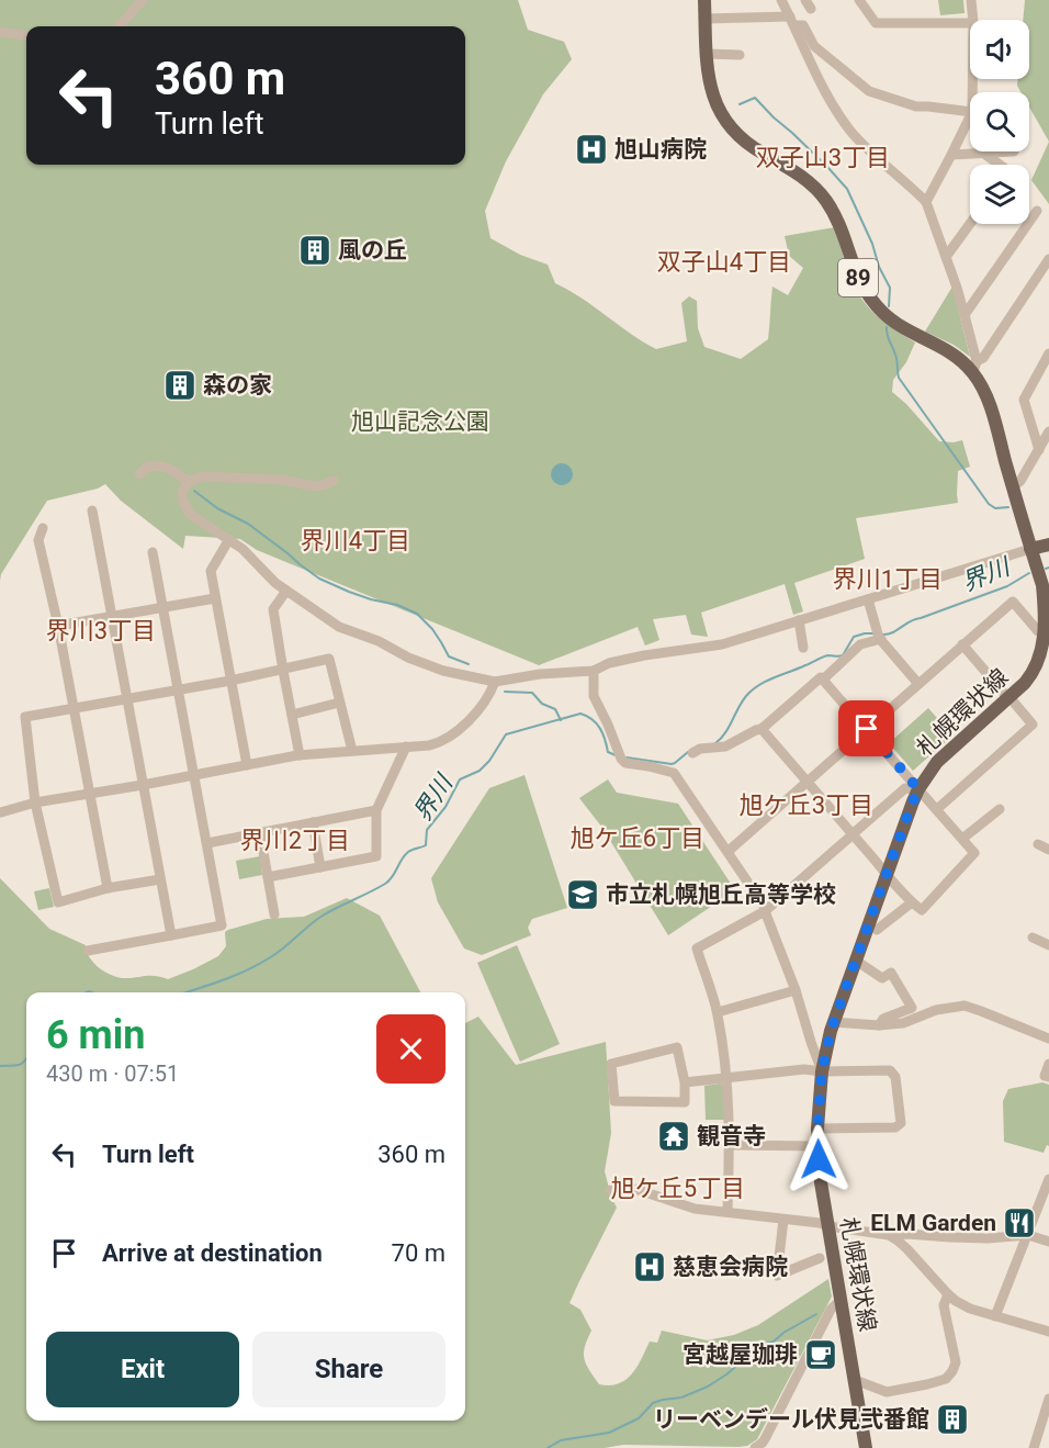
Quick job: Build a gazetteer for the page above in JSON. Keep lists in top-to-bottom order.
{
  "streets": {
    "main road": ["89", "札幌環状線"]
  },
  "districts": [
    "双子山3丁目",
    "双子山4丁目",
    "界川4丁目",
    "界川1丁目",
    "界川3丁目",
    "旭ケ丘3丁目",
    "旭ケ丘6丁目",
    "界川2丁目",
    "旭ケ丘5丁目"
  ],
  "water": ["界川"],
  "parks": ["旭山記念公園"],
  "places": {
    "hospital": ["旭山病院", "慈恵会病院"],
    "building": ["風の丘", "森の家", "リーベンデール伏見弐番館"],
    "school or university": ["市立札幌旭丘高等学校"],
    "temple": ["観音寺"],
    "restaurant": ["ELM Garden"],
    "cafe": ["宮越屋珈琲"]
  },
  "page": {
    "turn": ["360 m", "Turn left"],
    "heading": ["6 min", "430 m · 07:51"],
    "list": [
      {
        "name": "Turn left",
        "value": "360 m"
      },
      {
        "name": "Arrive at destination",
        "value": "70 m"
      }
    ],
    "buttons": ["Exit", "Share"]
  }
}
